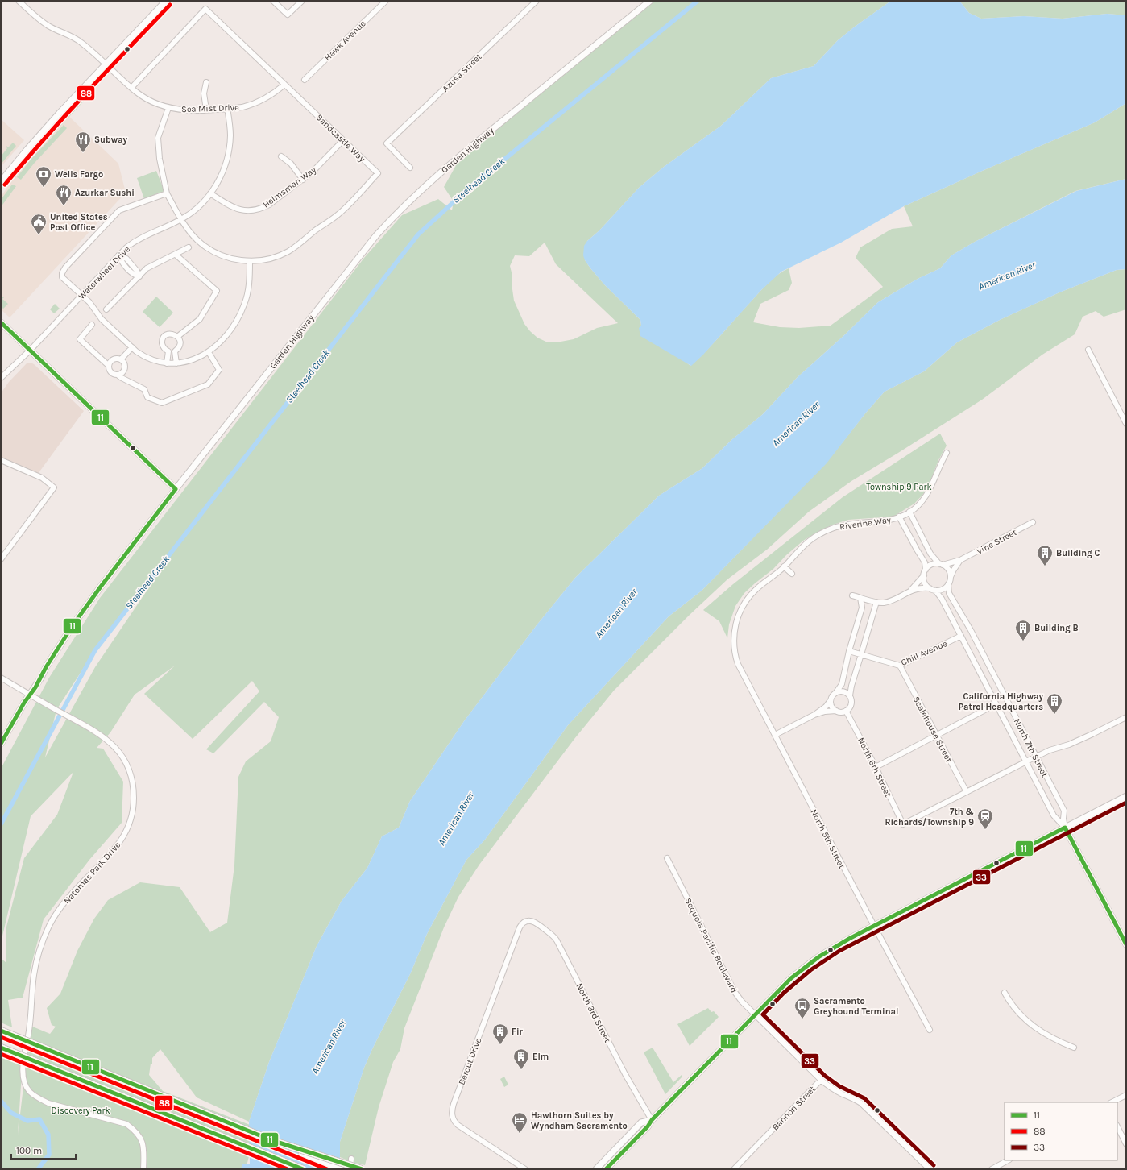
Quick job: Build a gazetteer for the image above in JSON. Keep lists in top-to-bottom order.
{
  "streets": {
    "main road": ["Garden Highway", "North 7th Street"],
    "street": [
      "Hawk Avenue",
      "Azusa Street",
      "Sea Mist Drive",
      "Sandcastle Way",
      "Helmsman Way",
      "Waterwheel Drive",
      "Riverine Way",
      "Vine Street",
      "Chill Avenue",
      "Scalehouse Street",
      "North 6th Street",
      "North 5th Street",
      "Natomas Park Drive",
      "Sequoia Pacific Boulevard",
      "North 3rd Street",
      "Bercut Drive",
      "Bannon Street"
    ]
  },
  "crossings": [
    ["Sea Mist Drive", "Sandcastle Way"],
    ["Sea Mist Drive", "Waterwheel Drive"],
    ["Sandcastle Way", "Helmsman Way"],
    ["Sandcastle Way", "Waterwheel Drive"],
    ["Garden Highway", "Natomas Park Drive"],
    ["Helmsman Way", "Waterwheel Drive"],
    ["Riverine Way", "North 5th Street"],
    ["Vine Street", "North 7th Street"],
    ["Chill Avenue", "Scalehouse Street"],
    ["Chill Avenue", "North 7th Street"],
    ["Scalehouse Street", "North 6th Street"],
    ["Sequoia Pacific Boulevard", "Bannon Street"],
    ["North 3rd Street", "Bercut Drive"]
  ],
  "water": ["Steelhead Creek", "American River"],
  "parks": ["Township 9 Park", "Discovery Park"],
  "places": {
    "restaurant": ["Subway", "Azurkar Sushi"],
    "bank": ["Wells Fargo"],
    "public building": ["United States Post Office"],
    "building": [
      "Building C",
      "Building B",
      "California Highway Patrol Headquarters",
      "Fir",
      "Elm"
    ],
    "station": ["7th & Richards/Township 9"],
    "bus stop": ["Sacramento Greyhound Terminal"],
    "hotel": ["Hawthorn Suites by Wyndham Sacramento"]
  },
  "lines": ["transit line 88", "transit line 11", "transit line 33"],
  "legend": ["11", "88", "33"],
  "scale_bar": "100 m"
}
